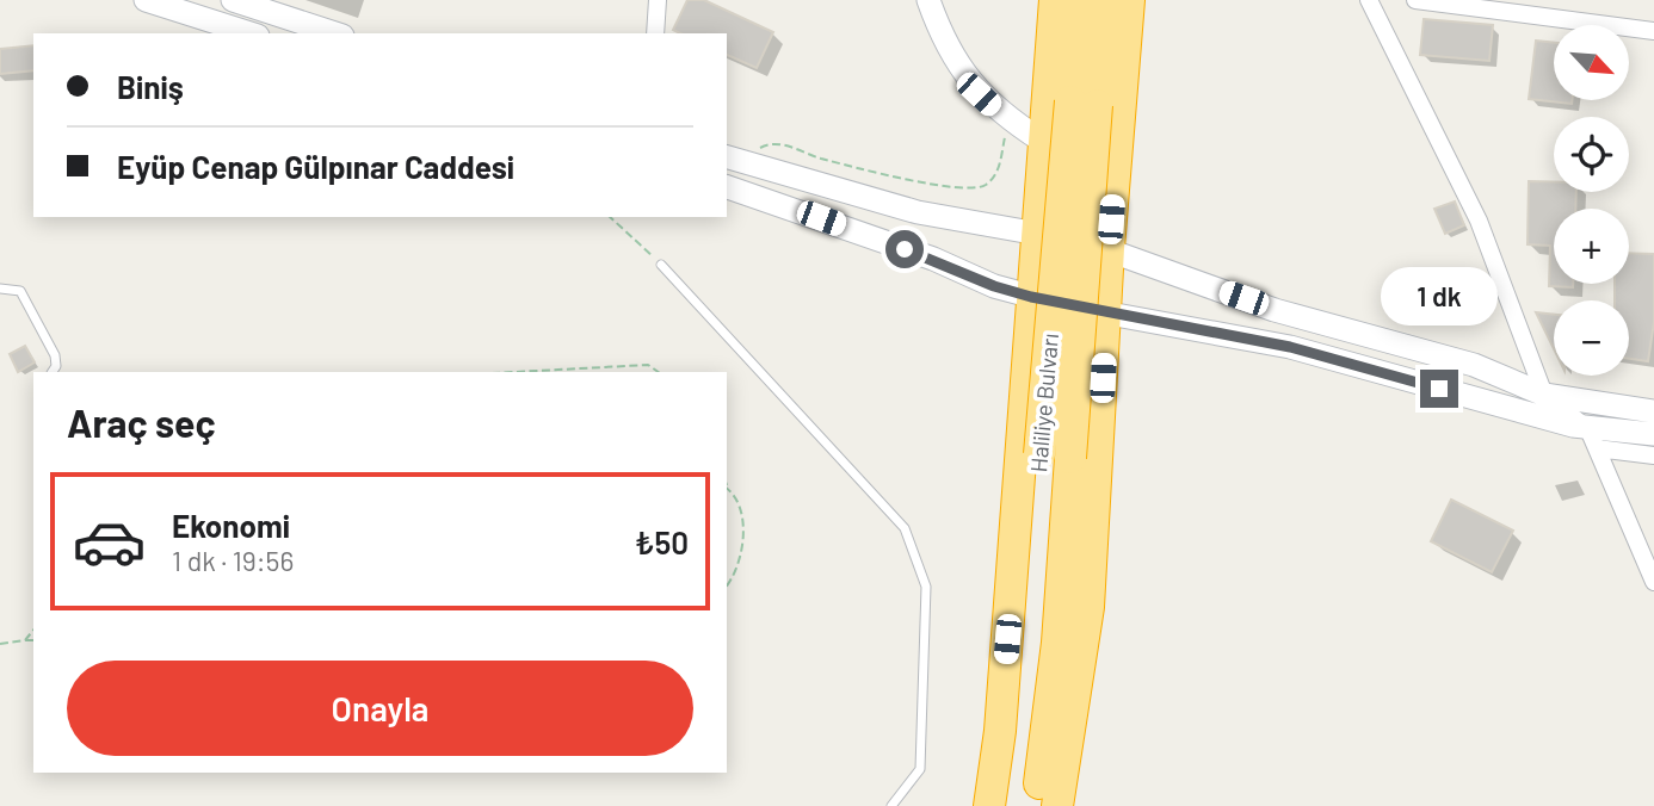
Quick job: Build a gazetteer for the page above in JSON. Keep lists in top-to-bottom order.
{
  "streets": {
    "highway": ["Haliliye Bulvarı"]
  },
  "north": "bottom right",
  "page": {
    "map_buttons": ["+", "−"],
    "banner": ["Biniş", "Eyüp Cenap Gülpınar Caddesi"],
    "bubble": "1 dk",
    "heading": "Araç seç",
    "list": [
      {
        "name": "Ekonomi",
        "note": "1 dk · 19:56",
        "value": "₺50"
      }
    ],
    "buttons": "Onayla"
  }
}
